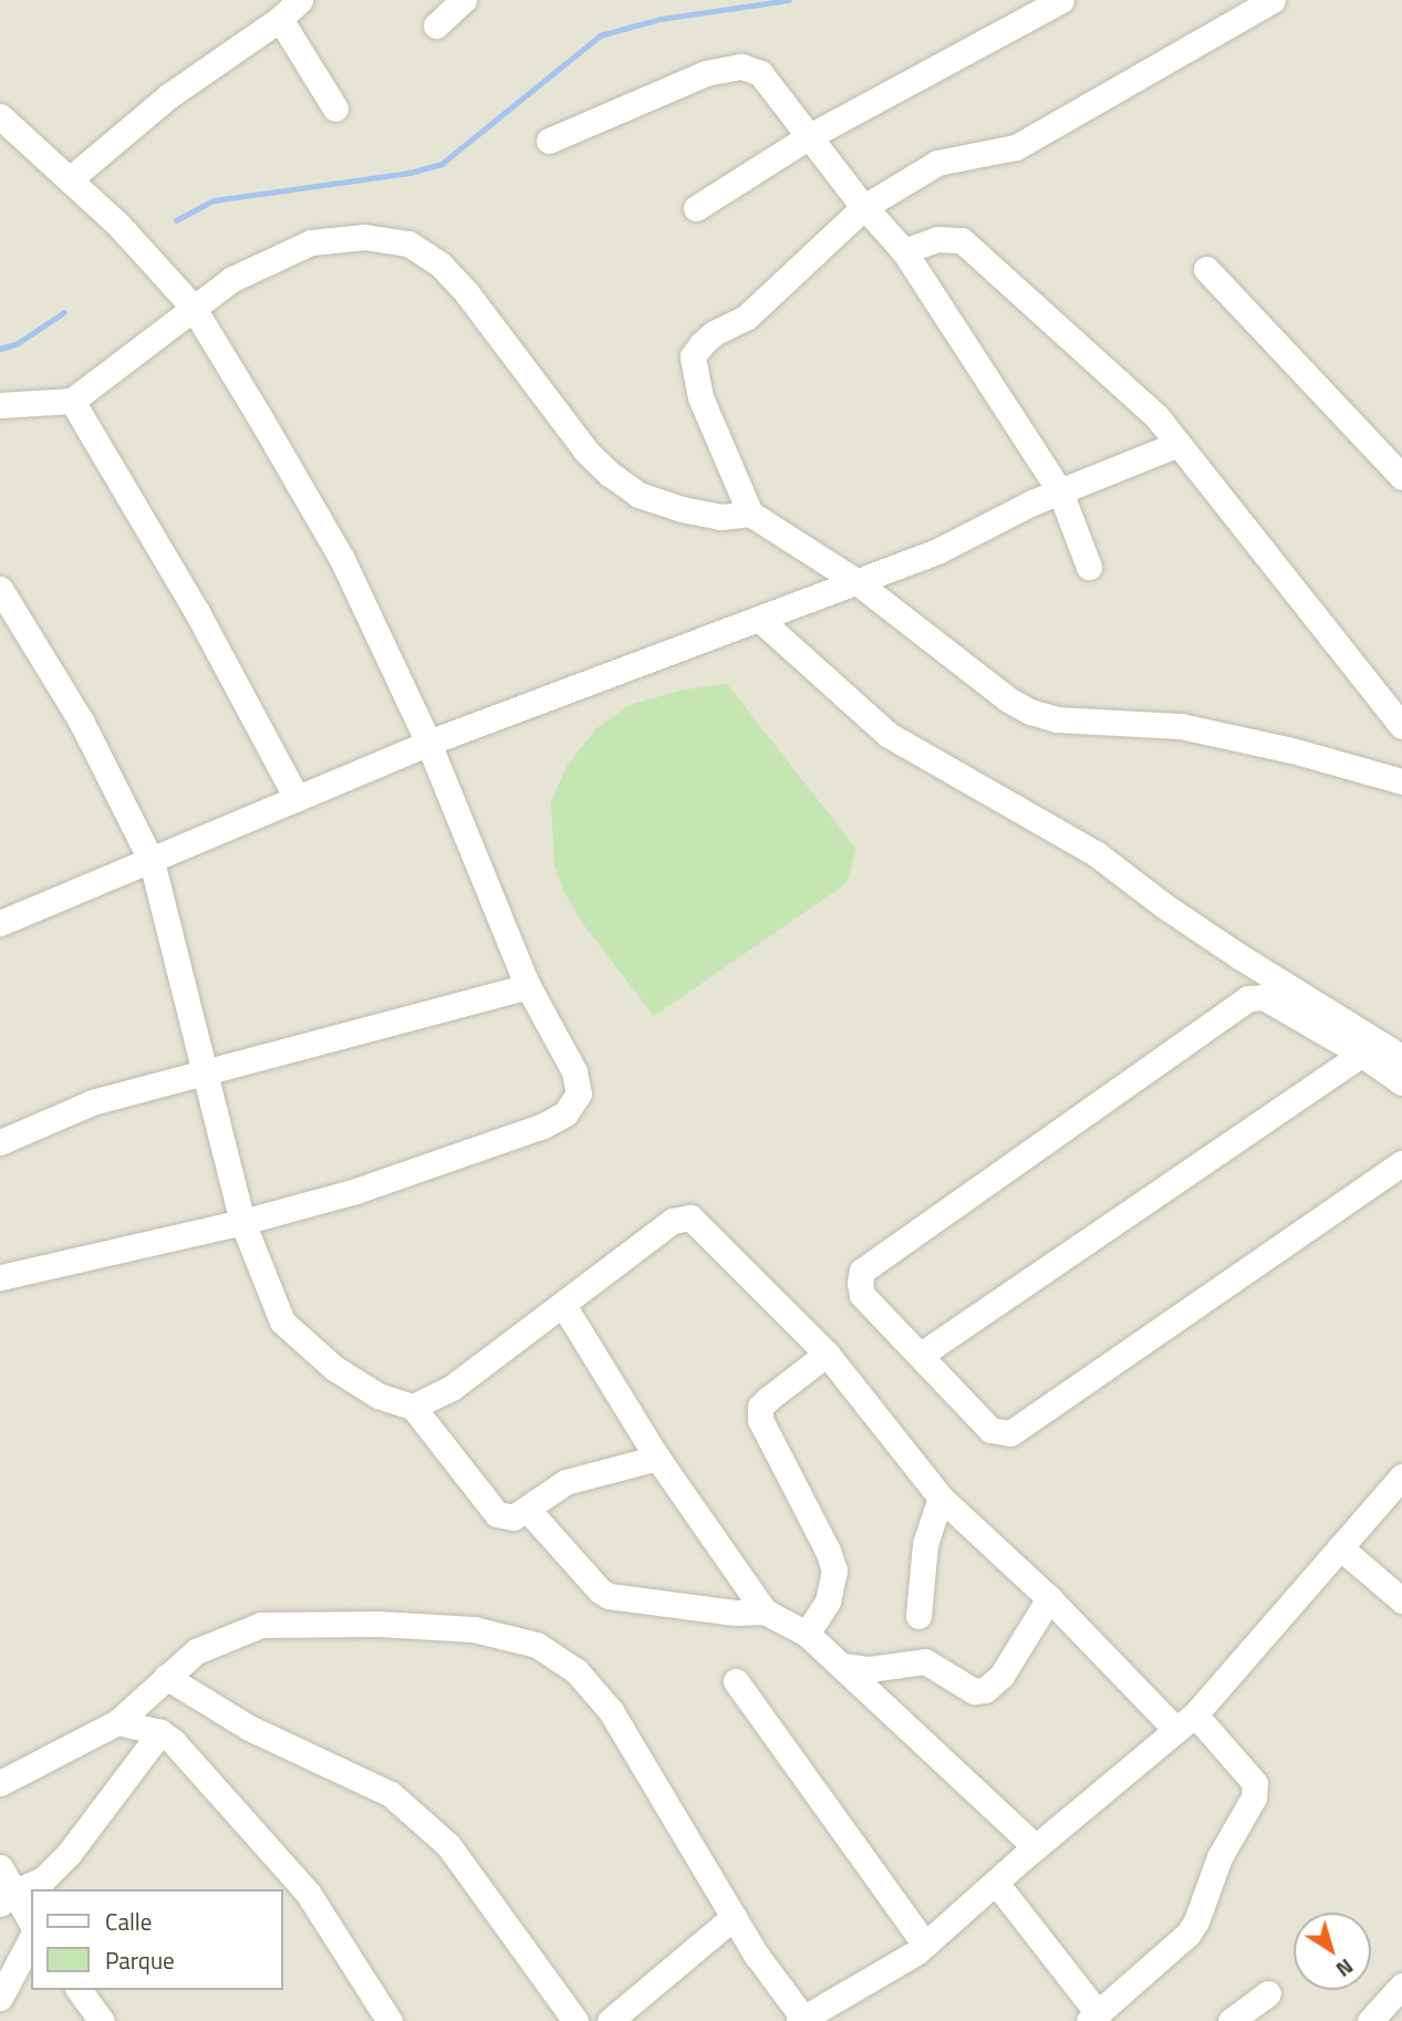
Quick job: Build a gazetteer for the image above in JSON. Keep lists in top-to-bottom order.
{
  "legend": ["Calle", "Parque"],
  "north": "bottom right"
}
